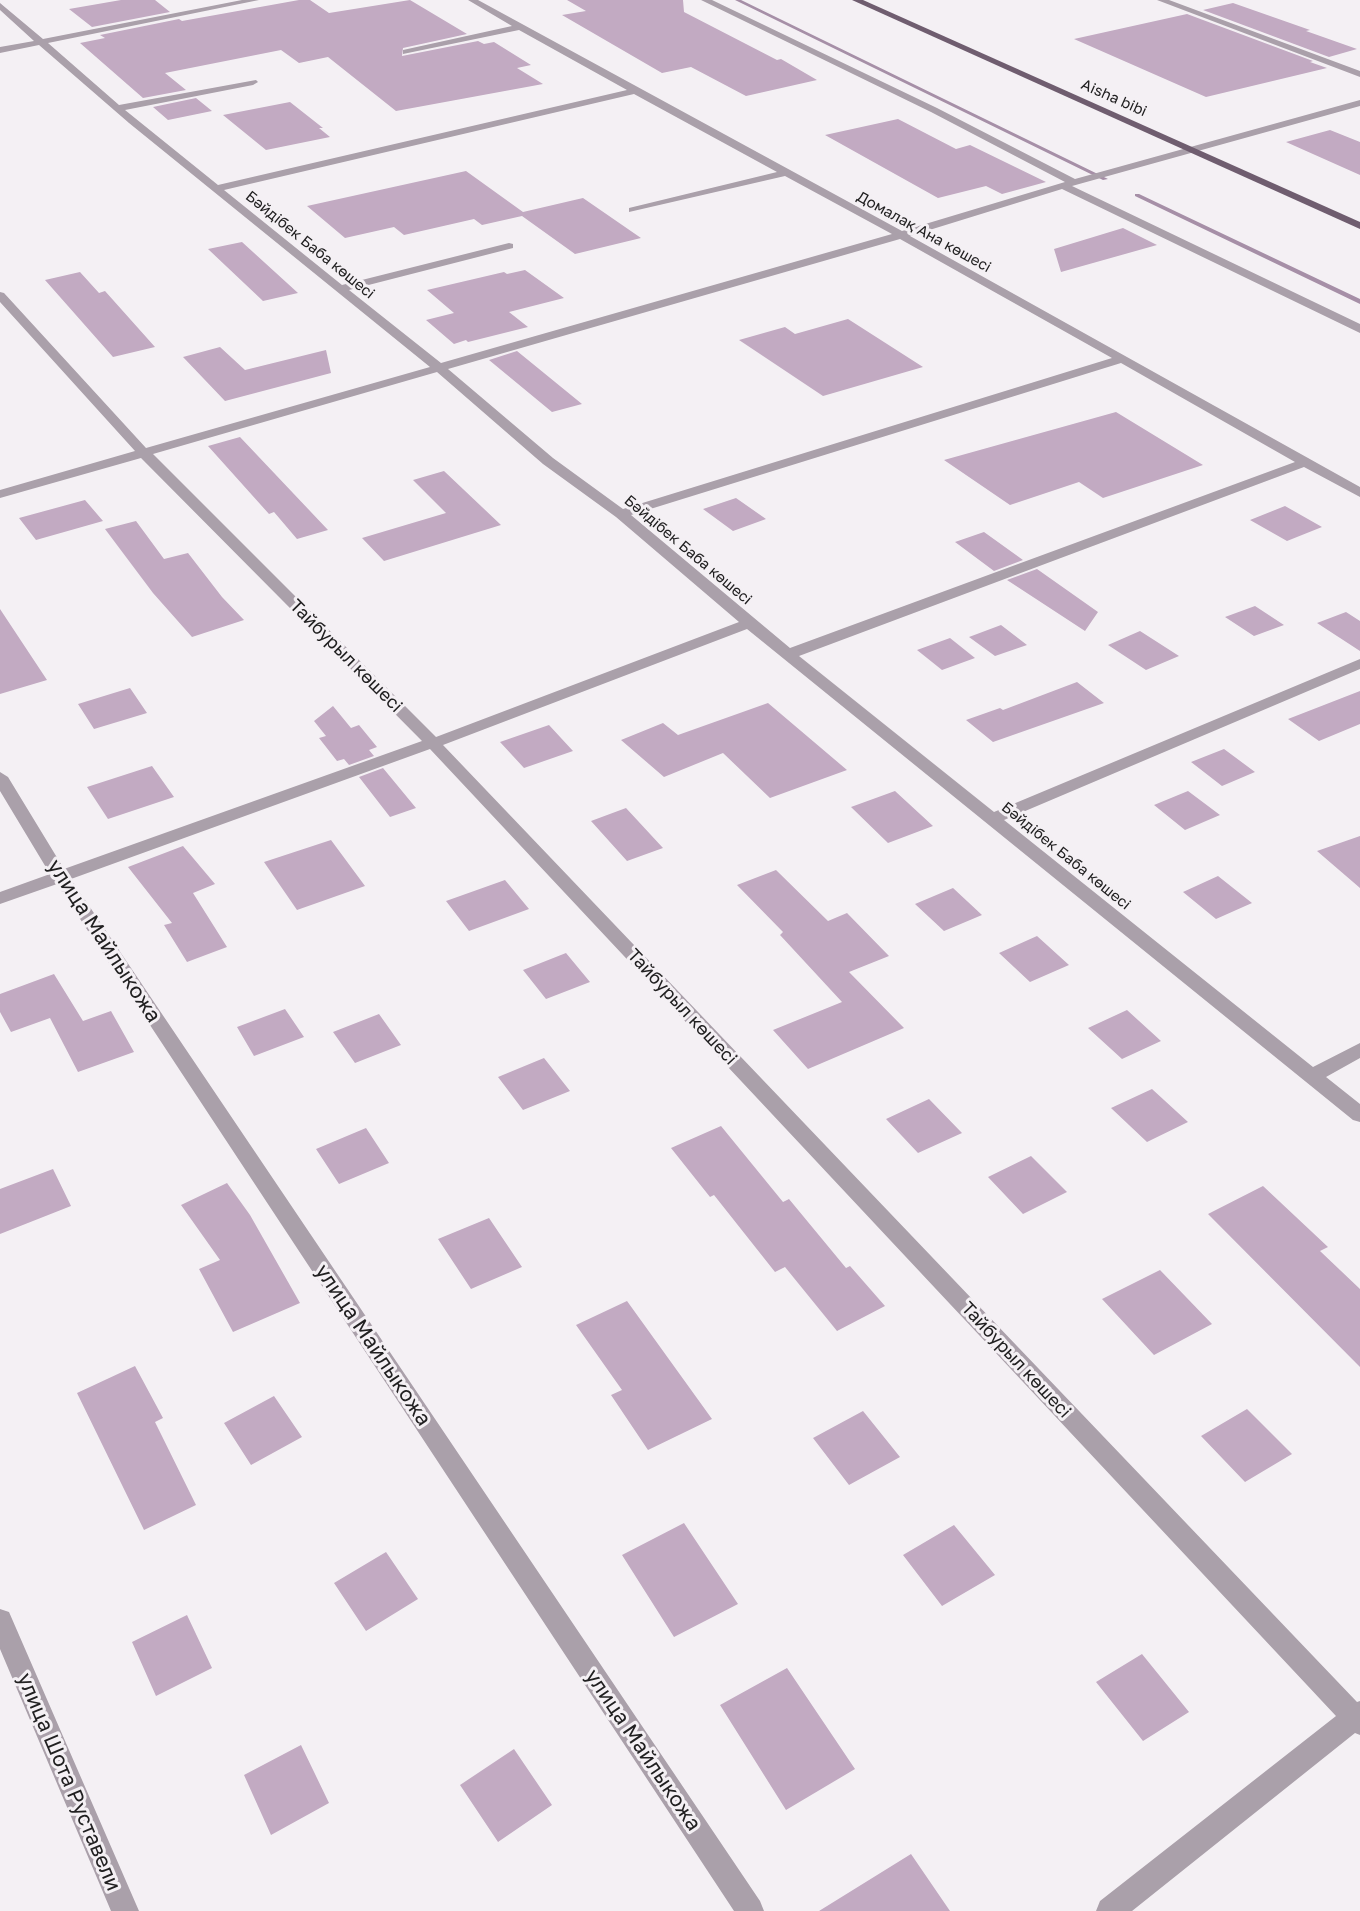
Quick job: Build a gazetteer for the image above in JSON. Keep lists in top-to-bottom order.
{
  "streets": {
    "main road": ["Aisha bibi"],
    "street": [
      "Домалақ Ана көшесі",
      "Бәйдібек Баба көшесі",
      "Тайбурыл көшесі",
      "улица Майлыкожа",
      "улица Шота Руставели"
    ]
  }
}
